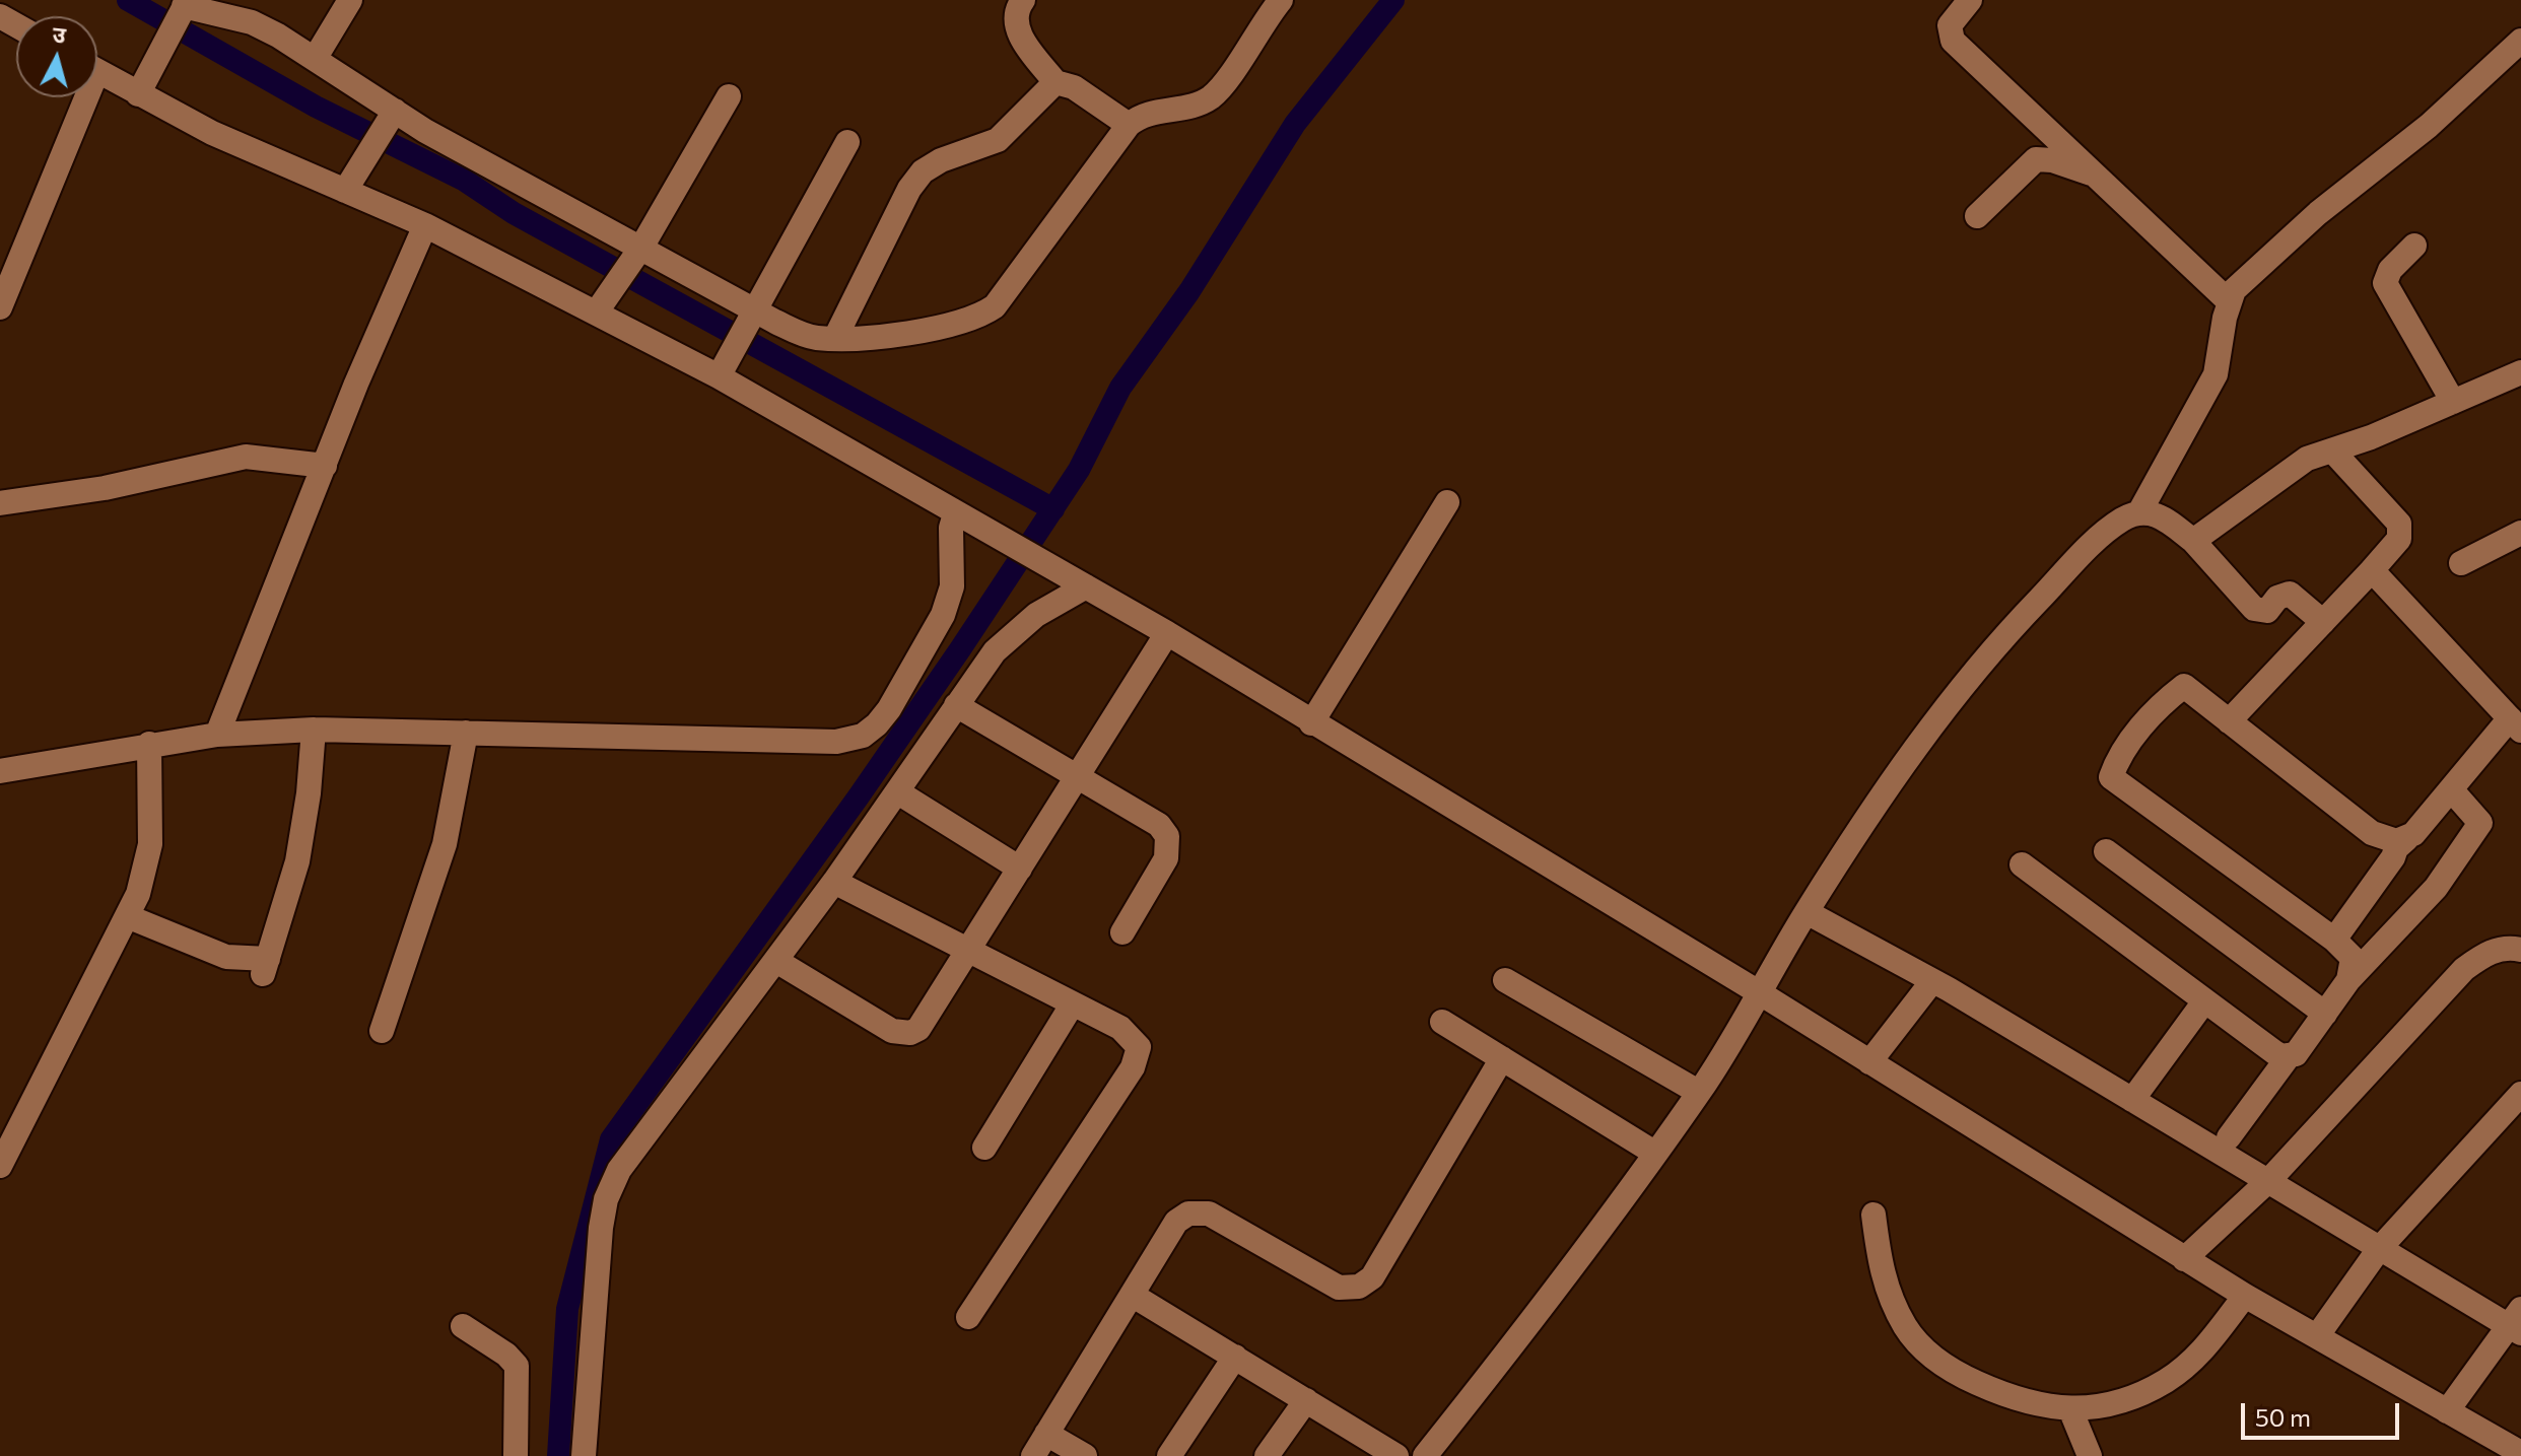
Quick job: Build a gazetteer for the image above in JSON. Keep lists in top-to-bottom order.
{
  "scale_bar": "50 m",
  "north": "top"
}
